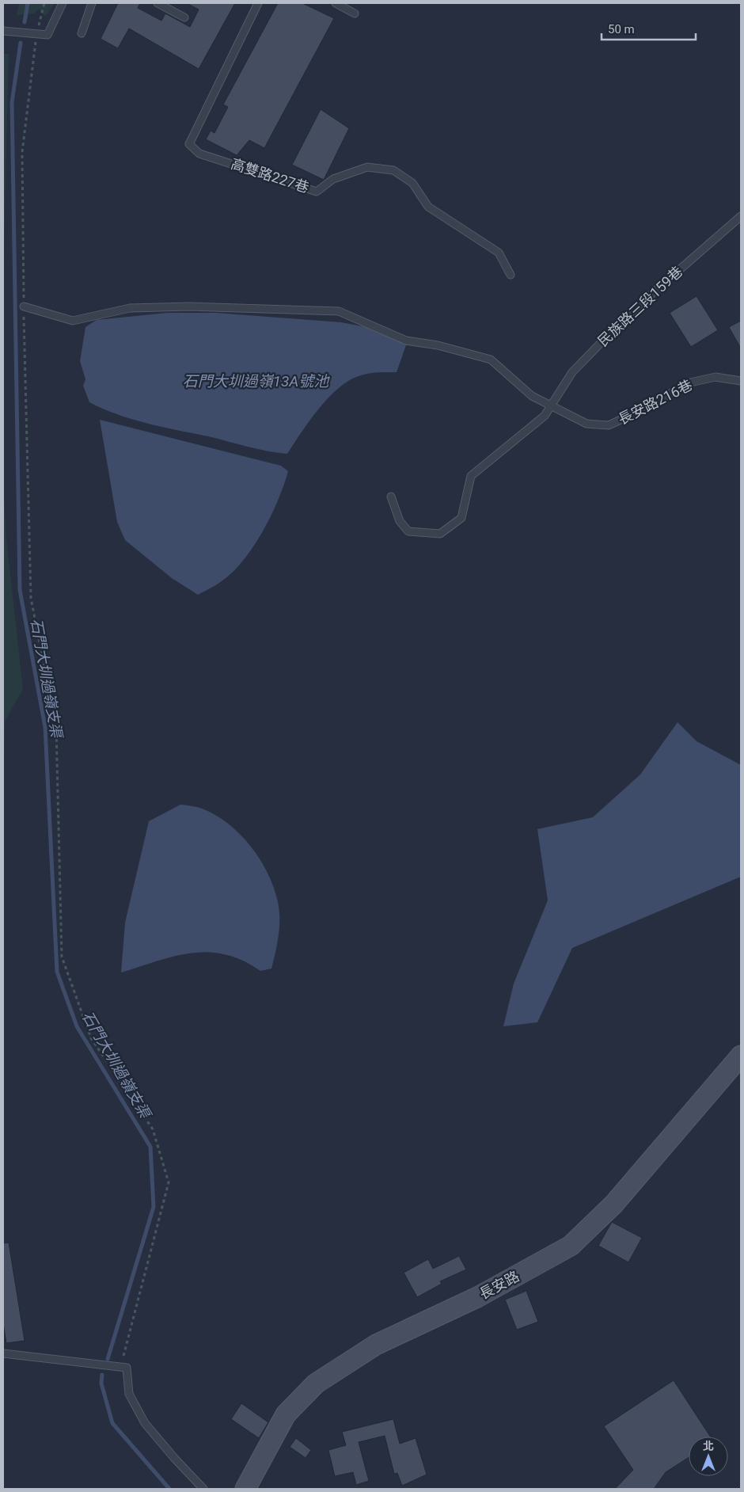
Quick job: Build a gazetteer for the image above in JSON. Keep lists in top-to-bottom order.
{
  "streets": {
    "street": ["長安路"],
    "lane": ["高雙路227巷", "民族路三段159巷", "長安路216巷"]
  },
  "crossings": [
    ["民族路三段159巷", "長安路216巷"]
  ],
  "water": ["石門大圳過嶺13A號池", "石門大圳過嶺支渠"],
  "scale_bar": "50 m",
  "north": "top"
}
